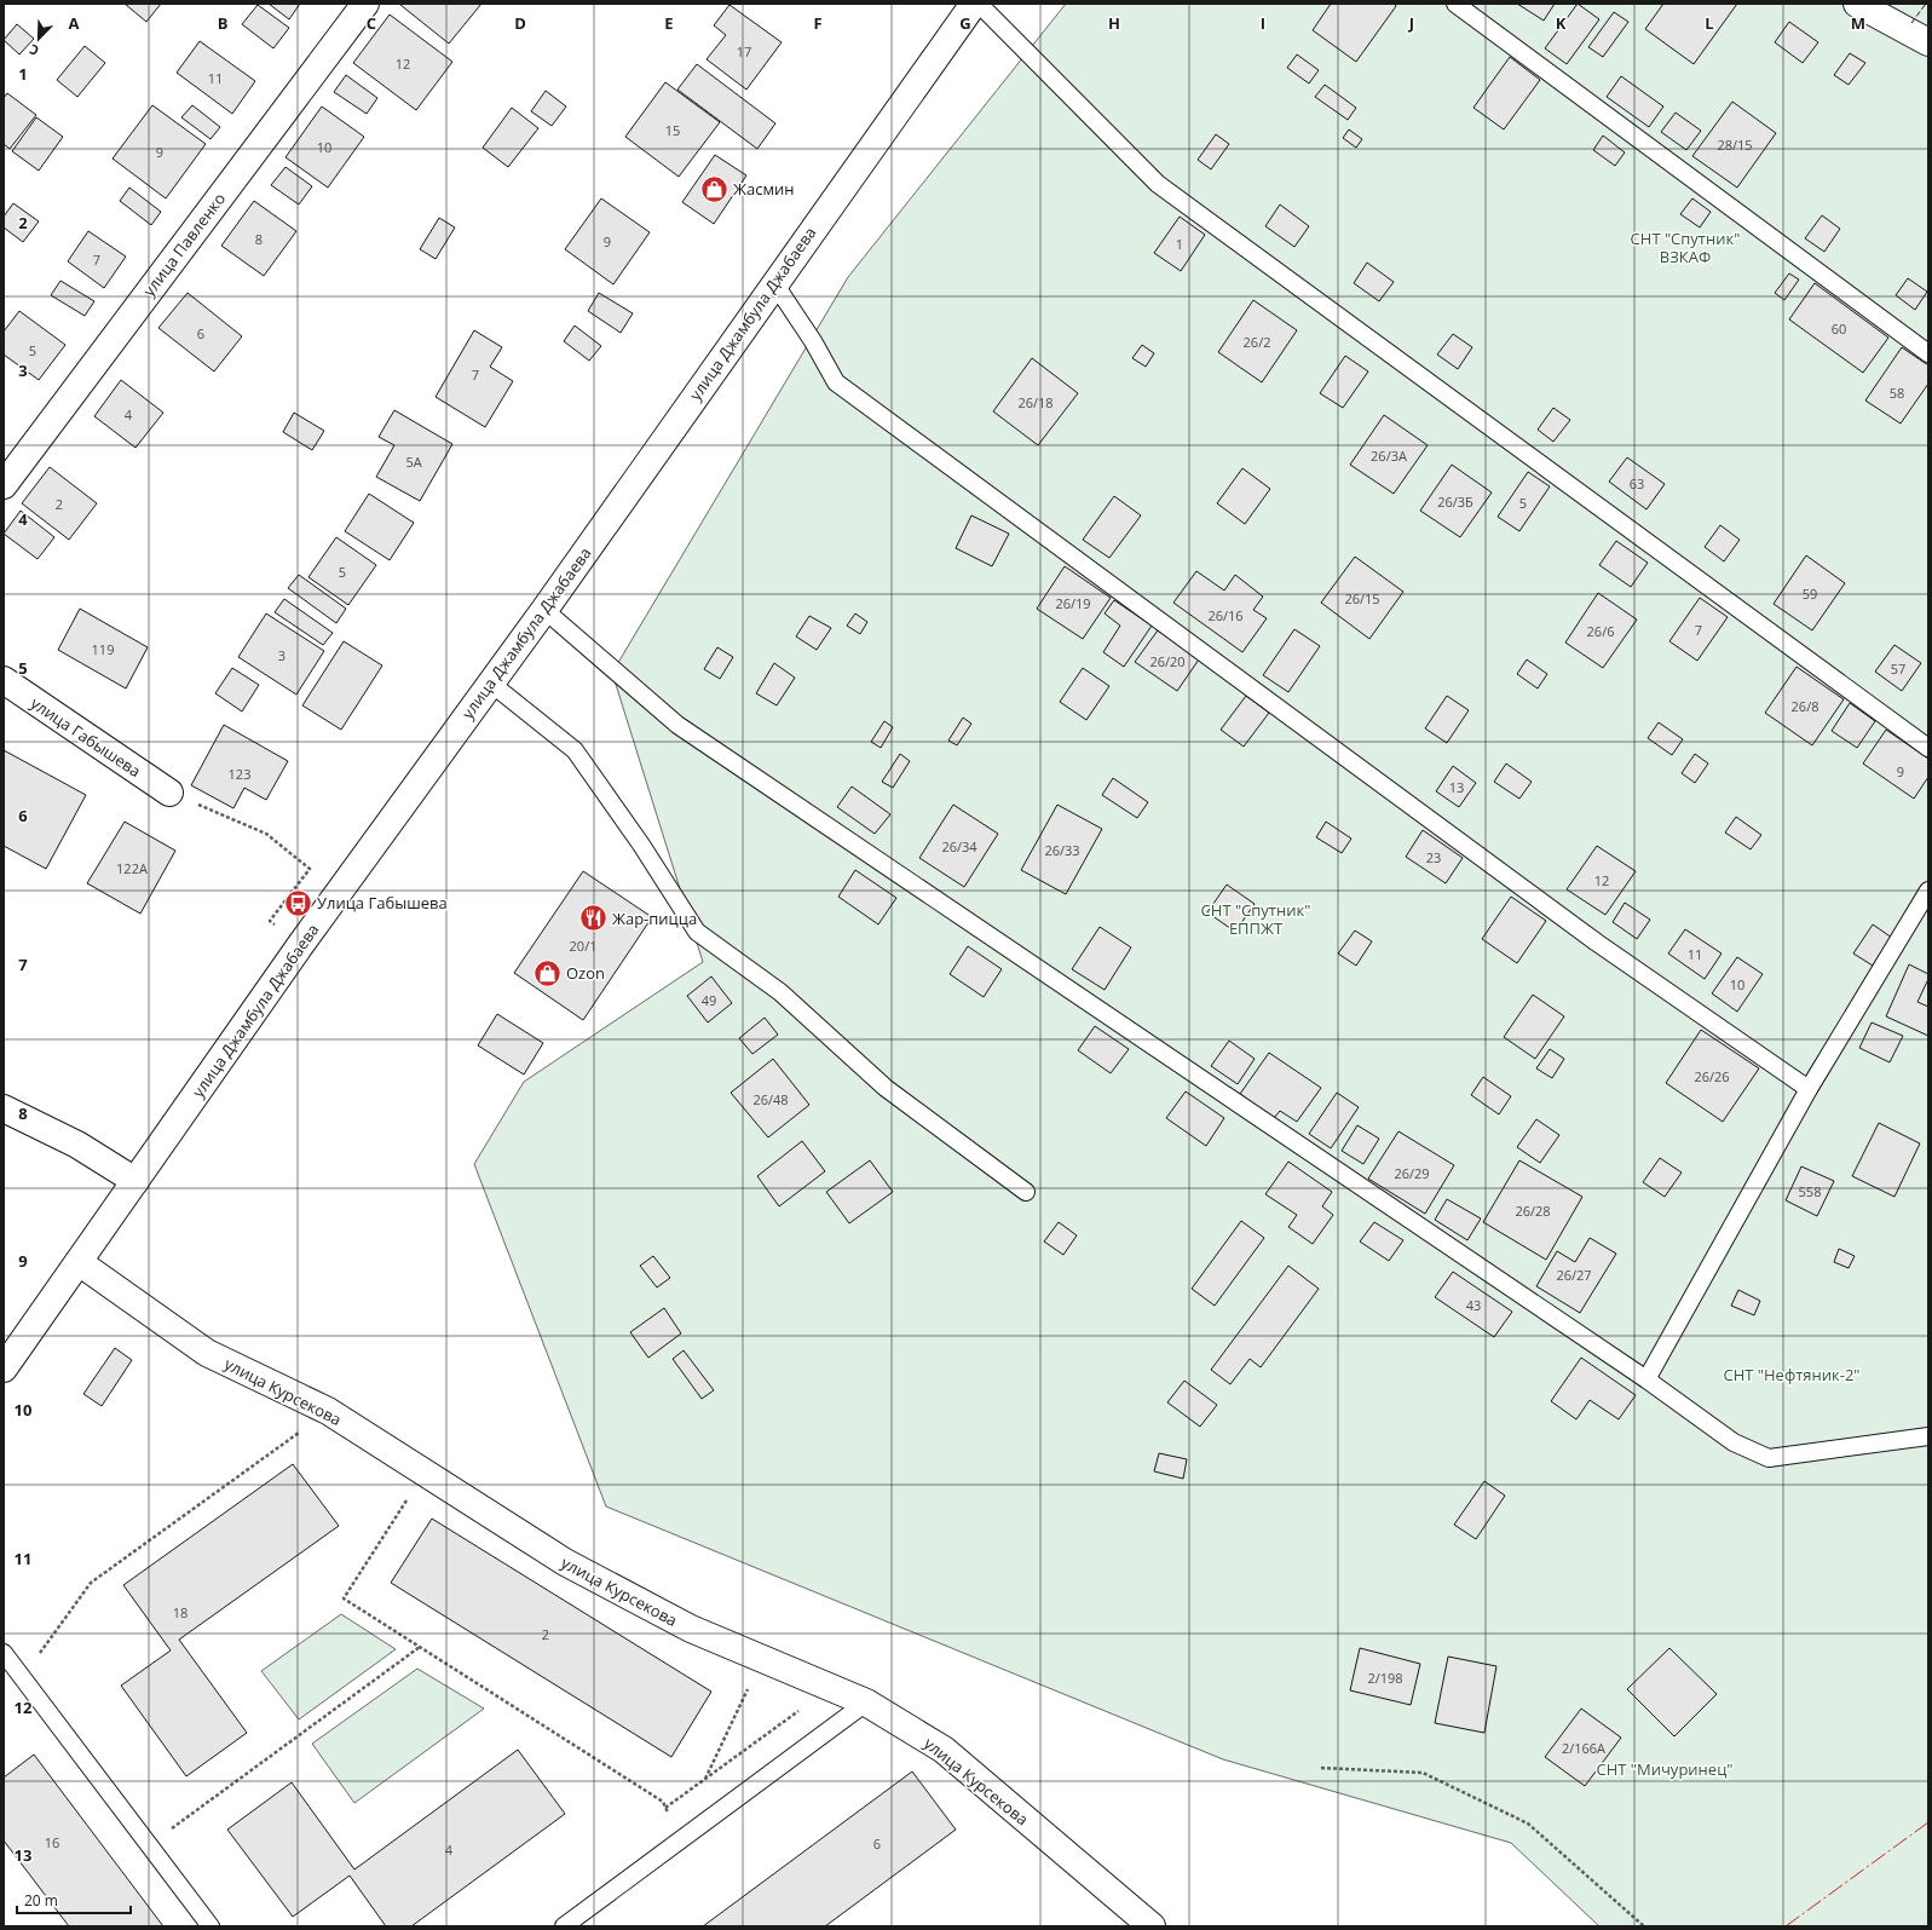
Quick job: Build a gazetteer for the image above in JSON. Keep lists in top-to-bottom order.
{
  "streets": {
    "street": [
      "улица Павленко",
      "улица Джамбула Джабаева",
      "улица Габышева",
      "улица Курсекова"
    ]
  },
  "crossings": [
    ["улица Джамбула Джабаева", "улица Курсекова"]
  ],
  "parks": [
    "СНТ \"Спутник\" ВЗКАФ",
    "СНТ \"Спутник\" ЕППЖТ",
    "СНТ \"Нефтяник-2\"",
    "СНТ \"Мичуринец\""
  ],
  "places": {
    "shop": ["Жасмин", "Ozon"],
    "bus stop": ["Улица Габышева"],
    "restaurant": ["Жар-пицца"]
  },
  "house_numbers": [
    "17",
    "12",
    "11",
    "15",
    "28/15",
    "10",
    "9",
    "8",
    "9",
    "1",
    "7",
    "60",
    "6",
    "26/2",
    "5",
    "7",
    "58",
    "26/18",
    "4",
    "26/3А",
    "5А",
    "63",
    "26/3Б",
    "5",
    "2",
    "5",
    "59",
    "26/15",
    "26/19",
    "26/16",
    "7",
    "26/6",
    "119",
    "3",
    "26/20",
    "57",
    "26/8",
    "9",
    "123",
    "13",
    "26/34",
    "26/33",
    "23",
    "122А",
    "12",
    "20/1",
    "11",
    "10",
    "49",
    "26/26",
    "26/48",
    "26/29",
    "558",
    "26/28",
    "26/27",
    "43",
    "18",
    "2",
    "2/198",
    "2/166А",
    "16",
    "6",
    "4"
  ],
  "scale_bar": "20 m",
  "north": "bottom left",
  "grid": {
    "columns": [
      "A",
      "B",
      "C",
      "D",
      "E",
      "F",
      "G",
      "H",
      "I",
      "J",
      "K",
      "L",
      "M"
    ],
    "rows": [
      "1",
      "2",
      "3",
      "4",
      "5",
      "6",
      "7",
      "8",
      "9",
      "10",
      "11",
      "12",
      "13"
    ]
  }
}
